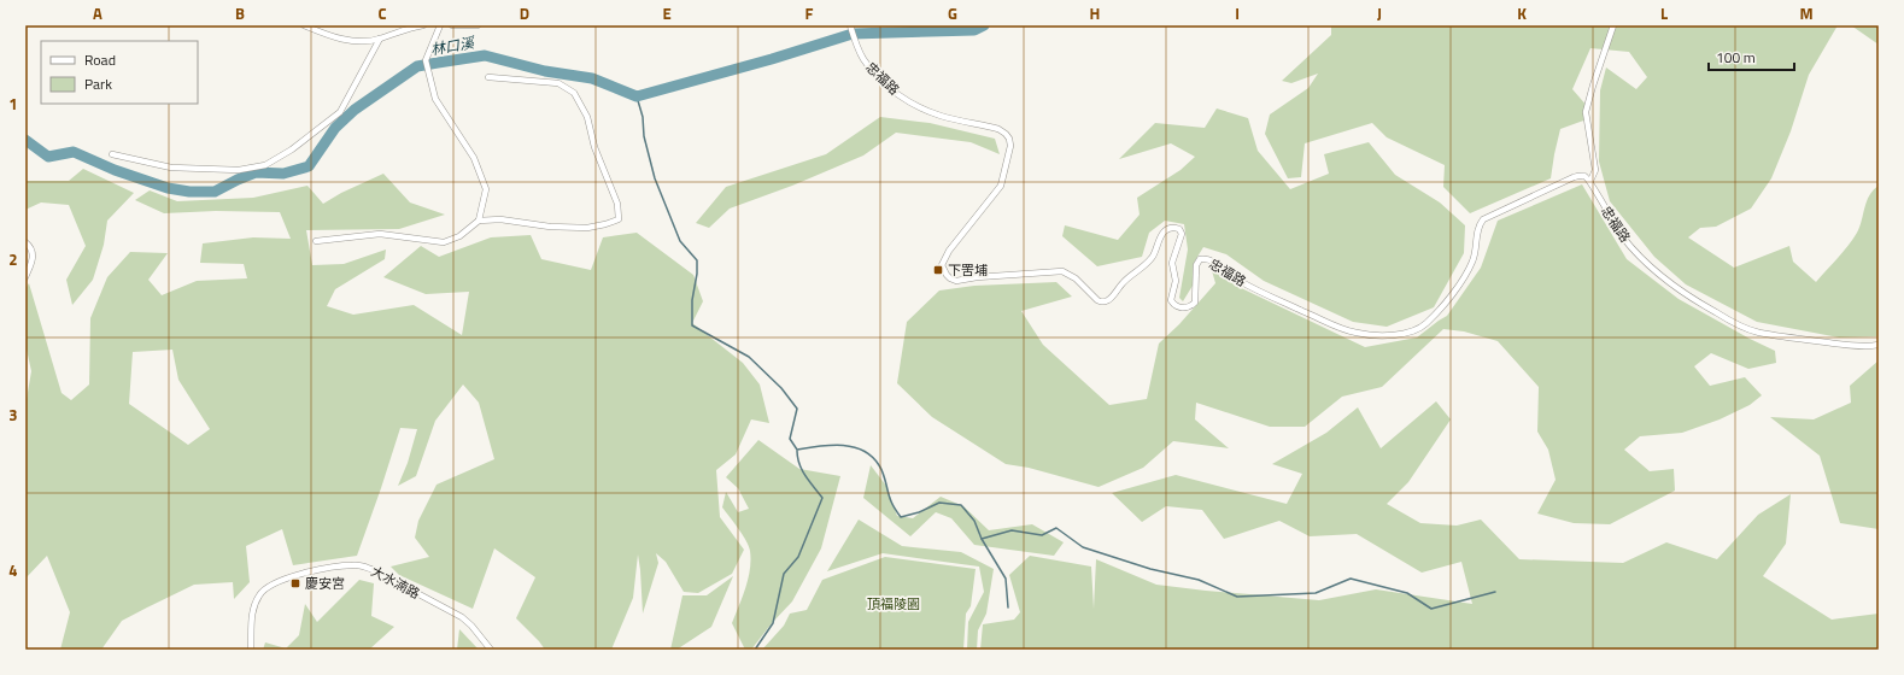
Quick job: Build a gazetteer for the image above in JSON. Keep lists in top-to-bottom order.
{
  "streets": {
    "street": ["忠福路", "大水湳路"]
  },
  "water": ["林口溪"],
  "parks": ["頂福陵園"],
  "places": {
    "transit": ["下罟埔", "慶安宮"]
  },
  "legend": ["Road", "Park"],
  "scale_bar": "100 m",
  "grid": {
    "columns": [
      "A",
      "B",
      "C",
      "D",
      "E",
      "F",
      "G",
      "H",
      "I",
      "J",
      "K",
      "L",
      "M"
    ],
    "rows": [
      "1",
      "2",
      "3",
      "4"
    ]
  }
}
